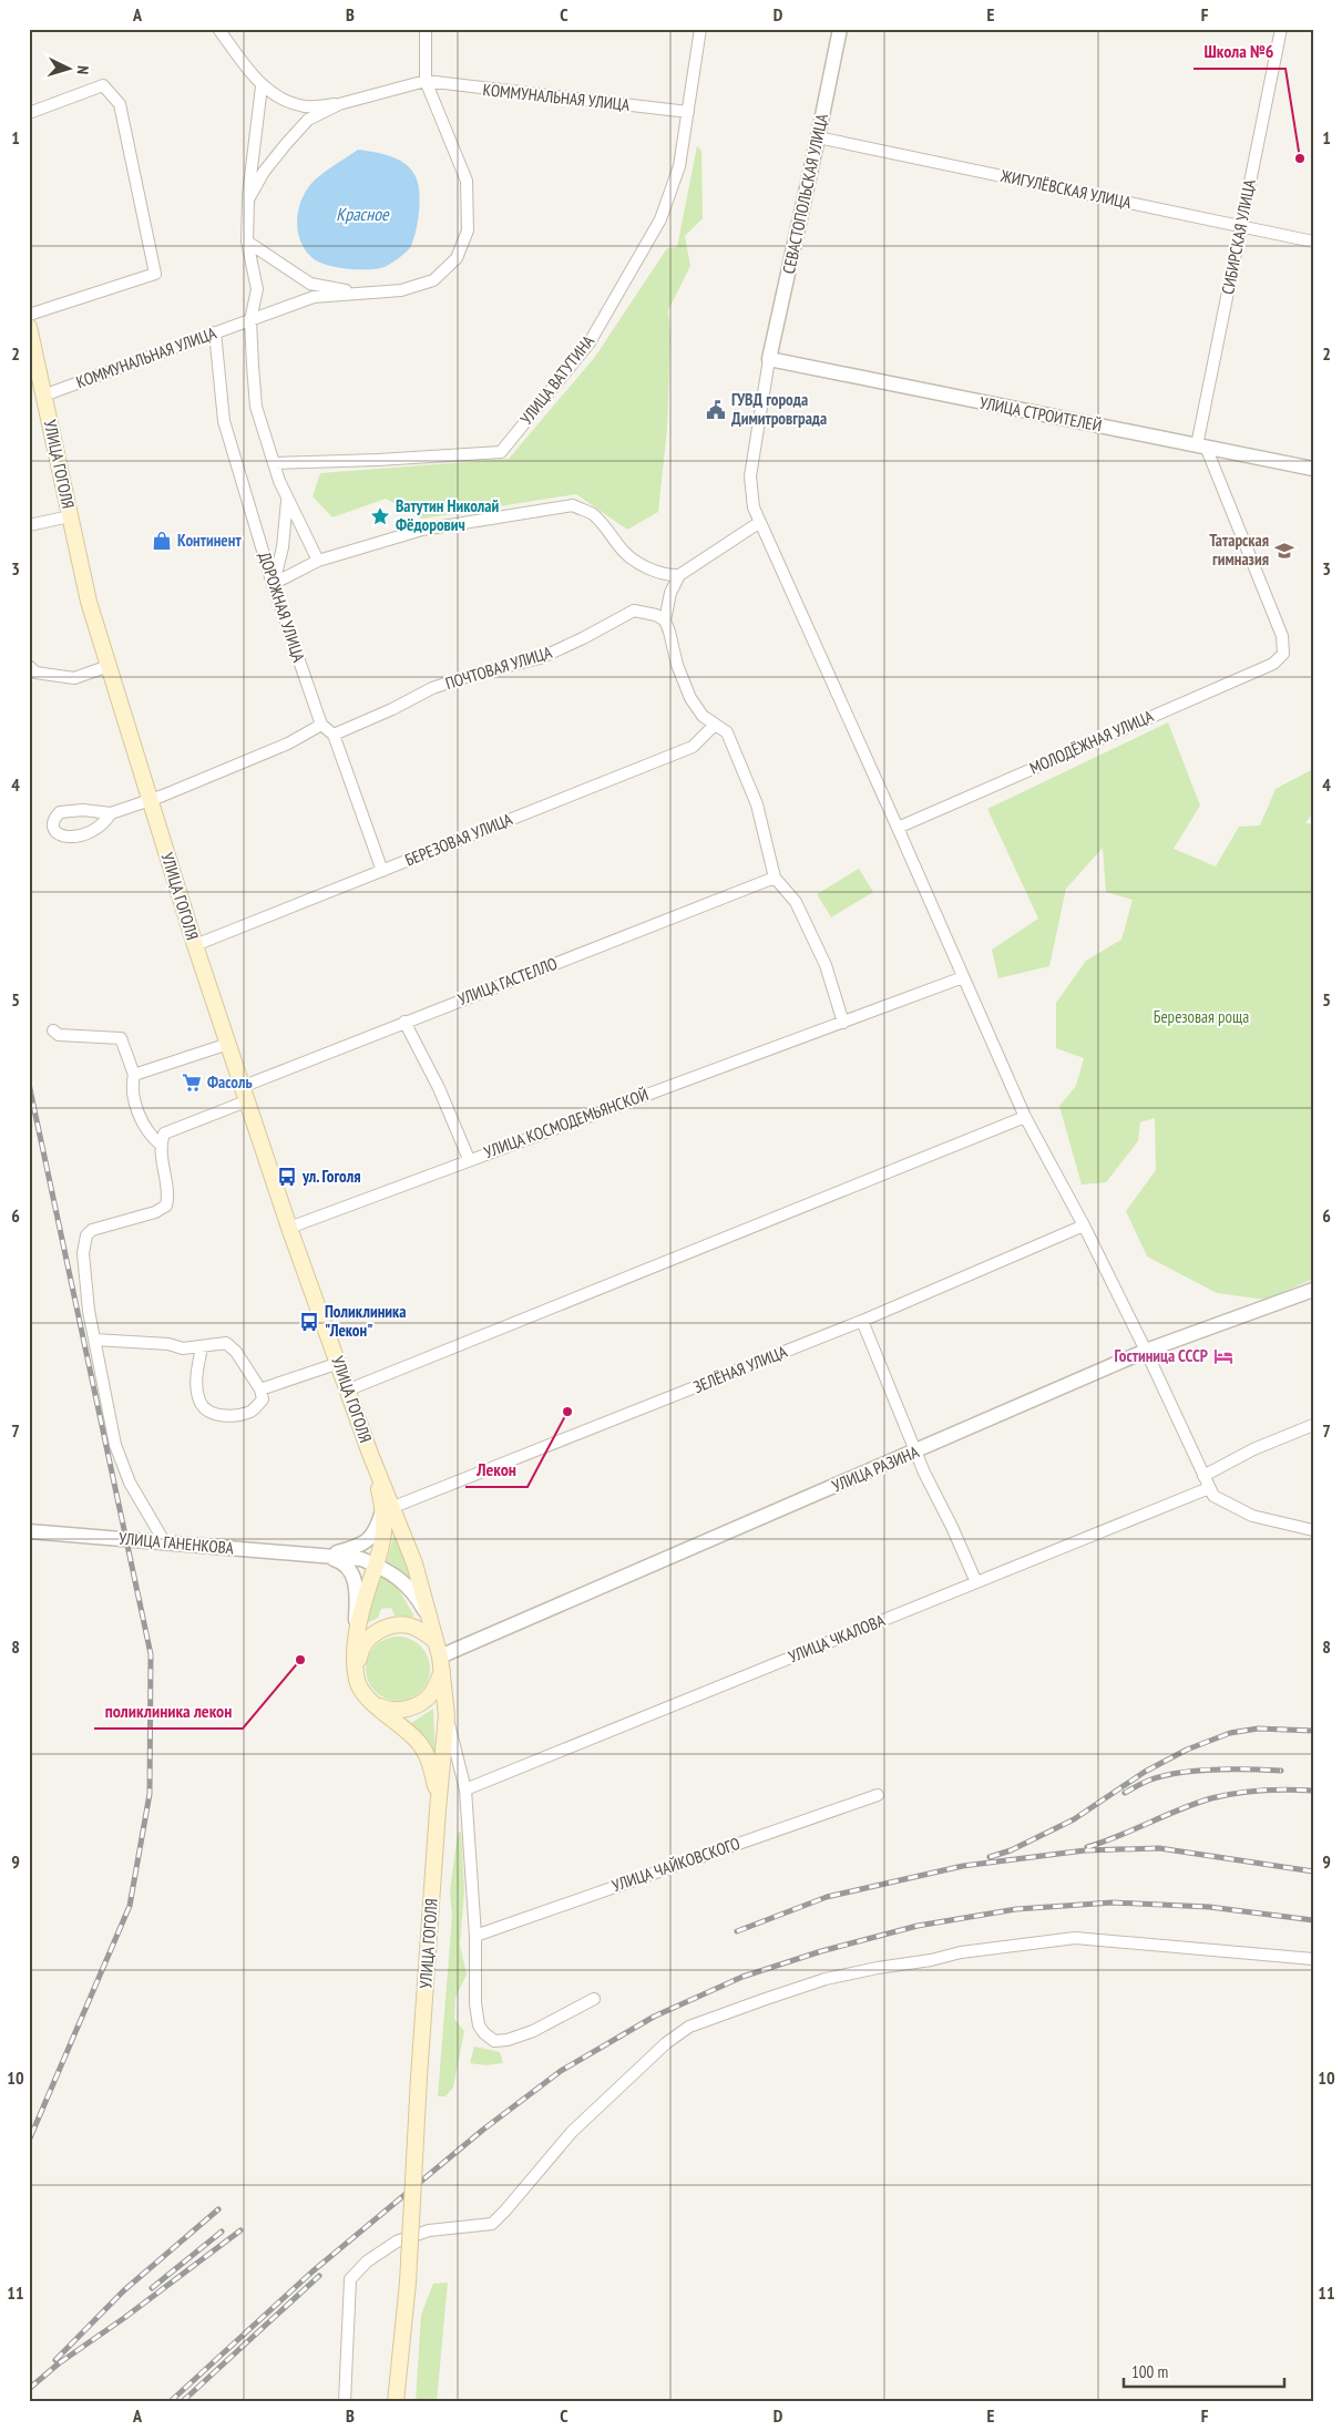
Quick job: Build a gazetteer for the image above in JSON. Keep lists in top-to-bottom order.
{
  "streets": {
    "main road": ["УЛИЦА ГОГОЛЯ"],
    "street": [
      "КОММУНАЛЬНАЯ УЛИЦА",
      "ЖИГУЛЁВСКАЯ УЛИЦА",
      "СЕВАСТОПОЛЬСКАЯ УЛИЦА",
      "СИБИРСКАЯ УЛИЦА",
      "УЛИЦА ВАТУТИНА",
      "УЛИЦА СТРОИТЕЛЕЙ",
      "ДОРОЖНАЯ УЛИЦА",
      "ПОЧТОВАЯ УЛИЦА",
      "МОЛОДЁЖНАЯ УЛИЦА",
      "БЕРЕЗОВАЯ УЛИЦА",
      "УЛИЦА ГАСТЕЛЛО",
      "УЛИЦА КОСМОДЕМЬЯНСКОЙ",
      "ЗЕЛЁНАЯ УЛИЦА",
      "УЛИЦА РАЗИНА",
      "УЛИЦА ГАНЕНКОВА",
      "УЛИЦА ЧКАЛОВА",
      "УЛИЦА ЧАЙКОВСКОГО"
    ]
  },
  "crossings": [
    ["КОММУНАЛЬНАЯ УЛИЦА", "УЛИЦА ВАТУТИНА"],
    ["КОММУНАЛЬНАЯ УЛИЦА", "УЛИЦА ГОГОЛЯ"],
    ["КОММУНАЛЬНАЯ УЛИЦА", "ДОРОЖНАЯ УЛИЦА"],
    ["ЖИГУЛЁВСКАЯ УЛИЦА", "СЕВАСТОПОЛЬСКАЯ УЛИЦА"],
    ["ЖИГУЛЁВСКАЯ УЛИЦА", "СИБИРСКАЯ УЛИЦА"],
    ["СЕВАСТОПОЛЬСКАЯ УЛИЦА", "УЛИЦА СТРОИТЕЛЕЙ"],
    ["СИБИРСКАЯ УЛИЦА", "УЛИЦА СТРОИТЕЛЕЙ"],
    ["СИБИРСКАЯ УЛИЦА", "МОЛОДЁЖНАЯ УЛИЦА"],
    ["УЛИЦА СТРОИТЕЛЕЙ", "МОЛОДЁЖНАЯ УЛИЦА"],
    ["УЛИЦА ГОГОЛЯ", "БЕРЕЗОВАЯ УЛИЦА"],
    ["УЛИЦА ГОГОЛЯ", "УЛИЦА ГАСТЕЛЛО"],
    ["УЛИЦА ГОГОЛЯ", "УЛИЦА КОСМОДЕМЬЯНСКОЙ"],
    ["УЛИЦА ГОГОЛЯ", "ЗЕЛЁНАЯ УЛИЦА"]
  ],
  "water": ["Красное"],
  "parks": ["Березовая роща"],
  "places": {
    "other": ["Школа №6", "Лекон", "поликлиника лекон"],
    "public building": ["ГУВД города Димитровграда"],
    "place": ["Ватутин Николай Фёдорович"],
    "shop": ["Континент"],
    "school or university": ["Татарская гимназия"],
    "supermarket": ["Фасоль"],
    "bus stop": ["ул. Гоголя", "Поликлиника \"Лекон\""],
    "hotel": ["Гостиница СССР"]
  },
  "scale_bar": "100 m",
  "north": "right",
  "grid": {
    "columns": [
      "A",
      "B",
      "C",
      "D",
      "E",
      "F"
    ],
    "rows": [
      "1",
      "2",
      "3",
      "4",
      "5",
      "6",
      "7",
      "8",
      "9",
      "10",
      "11"
    ]
  }
}
